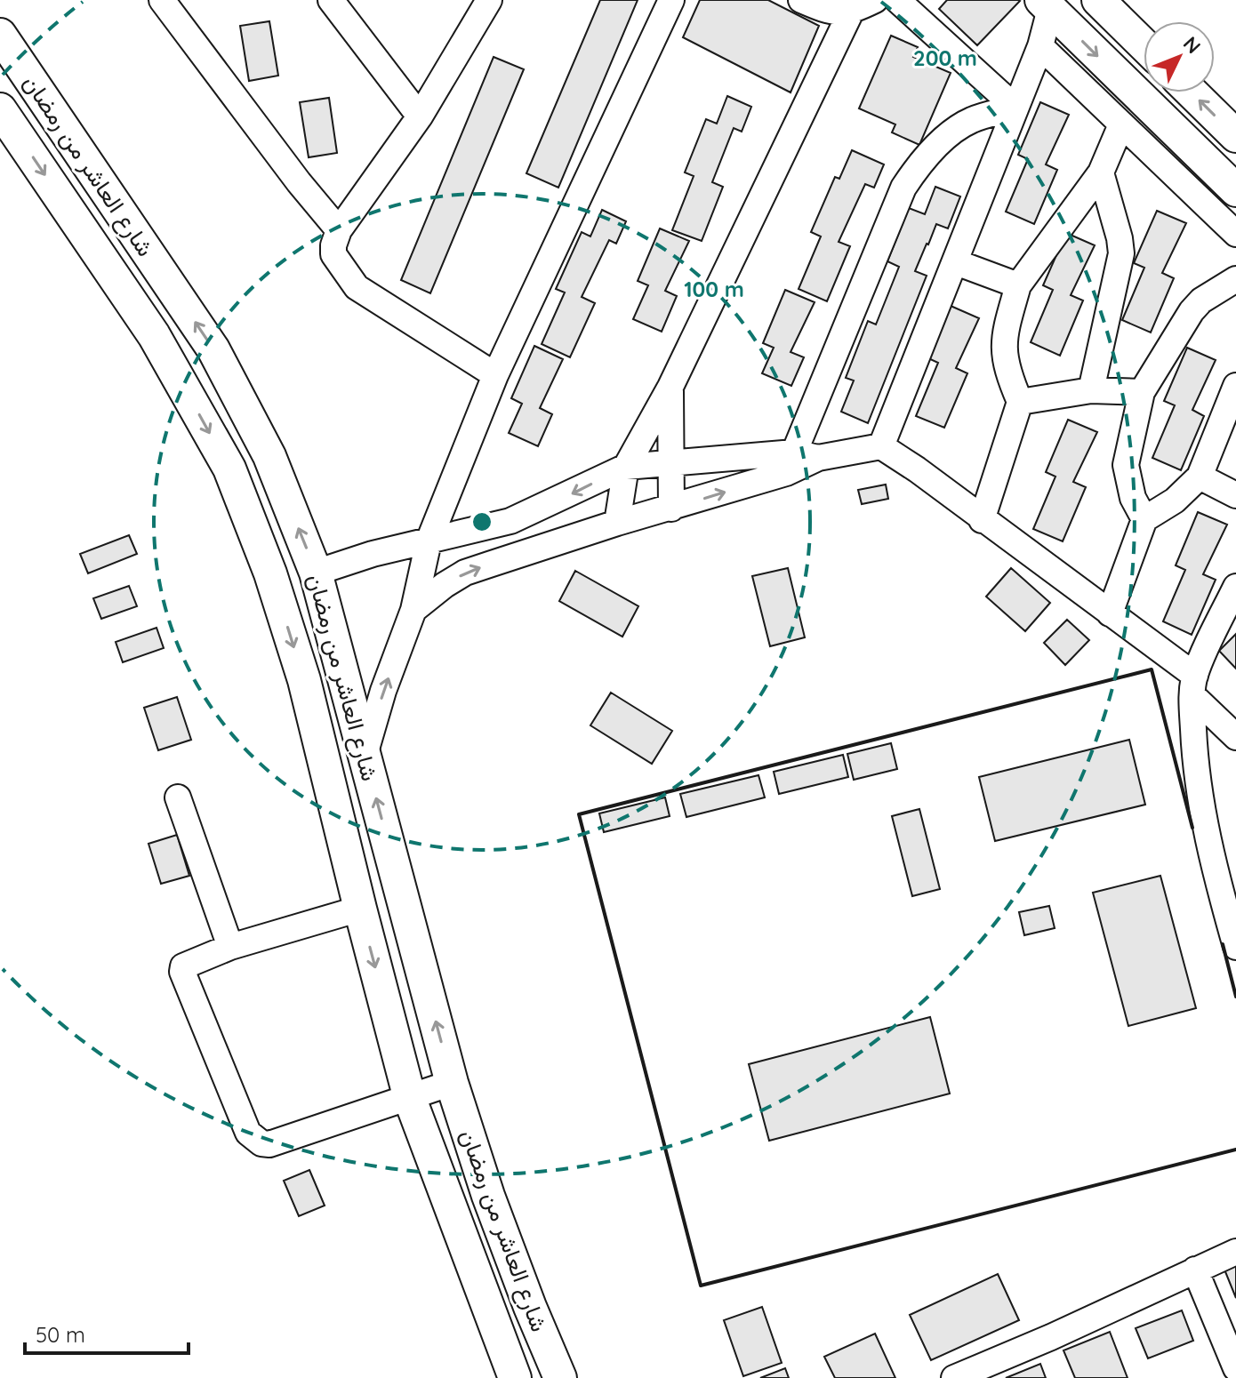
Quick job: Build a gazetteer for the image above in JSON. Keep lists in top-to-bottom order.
{
  "streets": {
    "main road": ["شارع العاشر من رمضان"]
  },
  "scale_bar": "50 m",
  "north": "top right",
  "rings": ["200 m", "100 m"]
}
